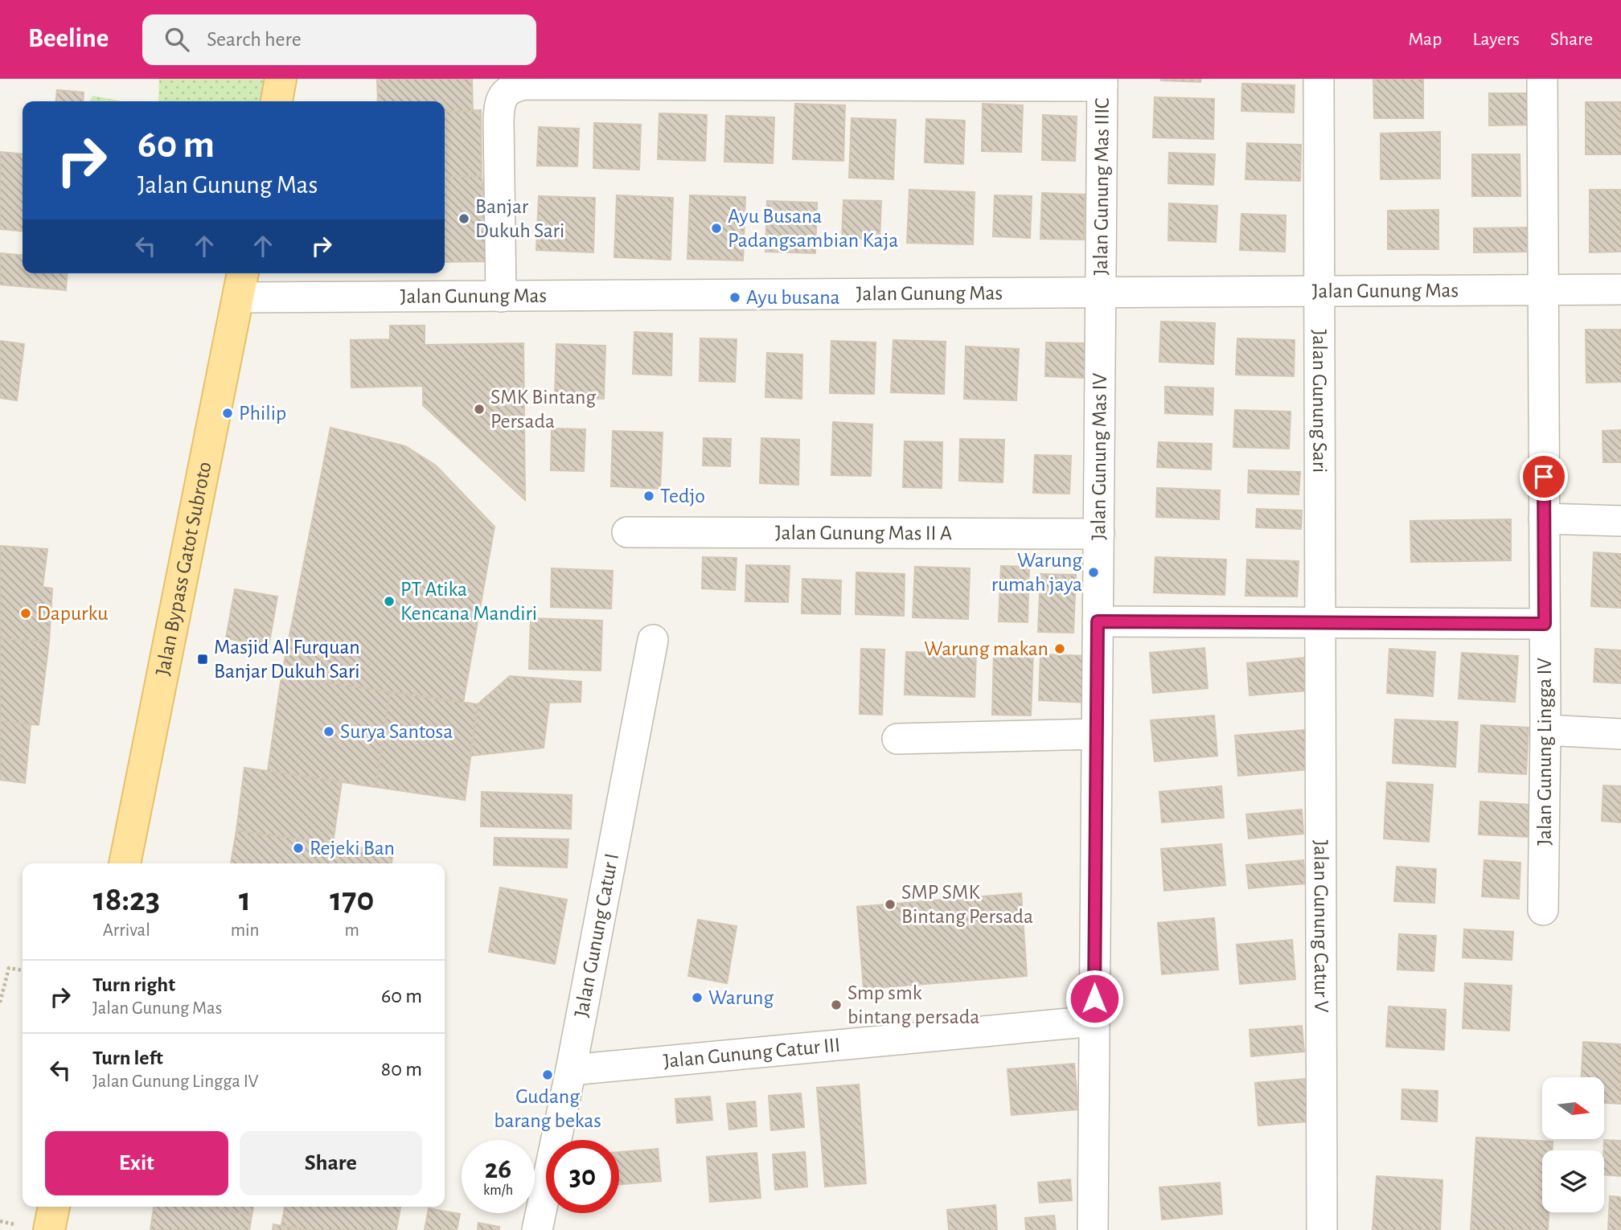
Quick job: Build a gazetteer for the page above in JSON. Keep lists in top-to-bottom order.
{
  "streets": {
    "main road": ["Jalan Bypass Gatot Subroto"],
    "street": [
      "Jalan Gunung Mas IIIC",
      "Jalan Gunung Mas",
      "Jalan Gunung Sari",
      "Jalan Gunung Mas IV",
      "Jalan Gunung Mas II A",
      "Jalan Gunung Lingga IV",
      "Jalan Gunung Catur V",
      "Jalan Gunung Catur I",
      "Jalan Gunung Catur III"
    ]
  },
  "crossings": [
    ["Jalan Gunung Mas IIIC", "Jalan Gunung Mas"],
    ["Jalan Gunung Mas IIIC", "Jalan Gunung Mas IV"],
    ["Jalan Gunung Mas", "Jalan Gunung Sari"],
    ["Jalan Gunung Mas", "Jalan Gunung Mas IV"],
    ["Jalan Gunung Mas", "Jalan Bypass Gatot Subroto"],
    ["Jalan Gunung Mas", "Jalan Gunung Lingga IV"],
    ["Jalan Gunung Sari", "Jalan Gunung Catur V"],
    ["Jalan Gunung Mas IV", "Jalan Gunung Mas II A"],
    ["Jalan Gunung Mas IV", "Jalan Gunung Catur III"],
    ["Jalan Gunung Catur I", "Jalan Gunung Catur III"]
  ],
  "places": {
    "other": [
      "Banjar Dukuh Sari",
      "Ayu Busana Padangsambian Kaja",
      "Ayu busana",
      "SMK Bintang Persada",
      "Philip",
      "Tedjo",
      "Warung rumah jaya",
      "PT Atika Kencana Mandiri",
      "Dapurku",
      "Warung makan",
      "Surya Santosa",
      "Rejeki Ban",
      "SMP SMK Bintang Persada",
      "Warung",
      "Smp smk bintang persada",
      "Gudang barang bekas"
    ],
    "transit": ["Masjid Al Furquan Banjar Dukuh Sari"]
  },
  "north": "right",
  "page": {
    "header": "Beeline",
    "search": "Search here",
    "nav": ["Map", "Layers", "Share"],
    "turn": ["60 m", "Jalan Gunung Mas"],
    "eta": [
      "18:23",
      "Arrival",
      "1",
      "min",
      "170",
      "m"
    ],
    "list": [
      {
        "name": "Turn right",
        "note": "Jalan Gunung Mas",
        "value": "60 m"
      },
      {
        "name": "Turn left",
        "note": "Jalan Gunung Lingga IV",
        "value": "80 m"
      }
    ],
    "buttons": ["Exit", "Share"],
    "speed": "26 km/h",
    "limit": "30"
  }
}
